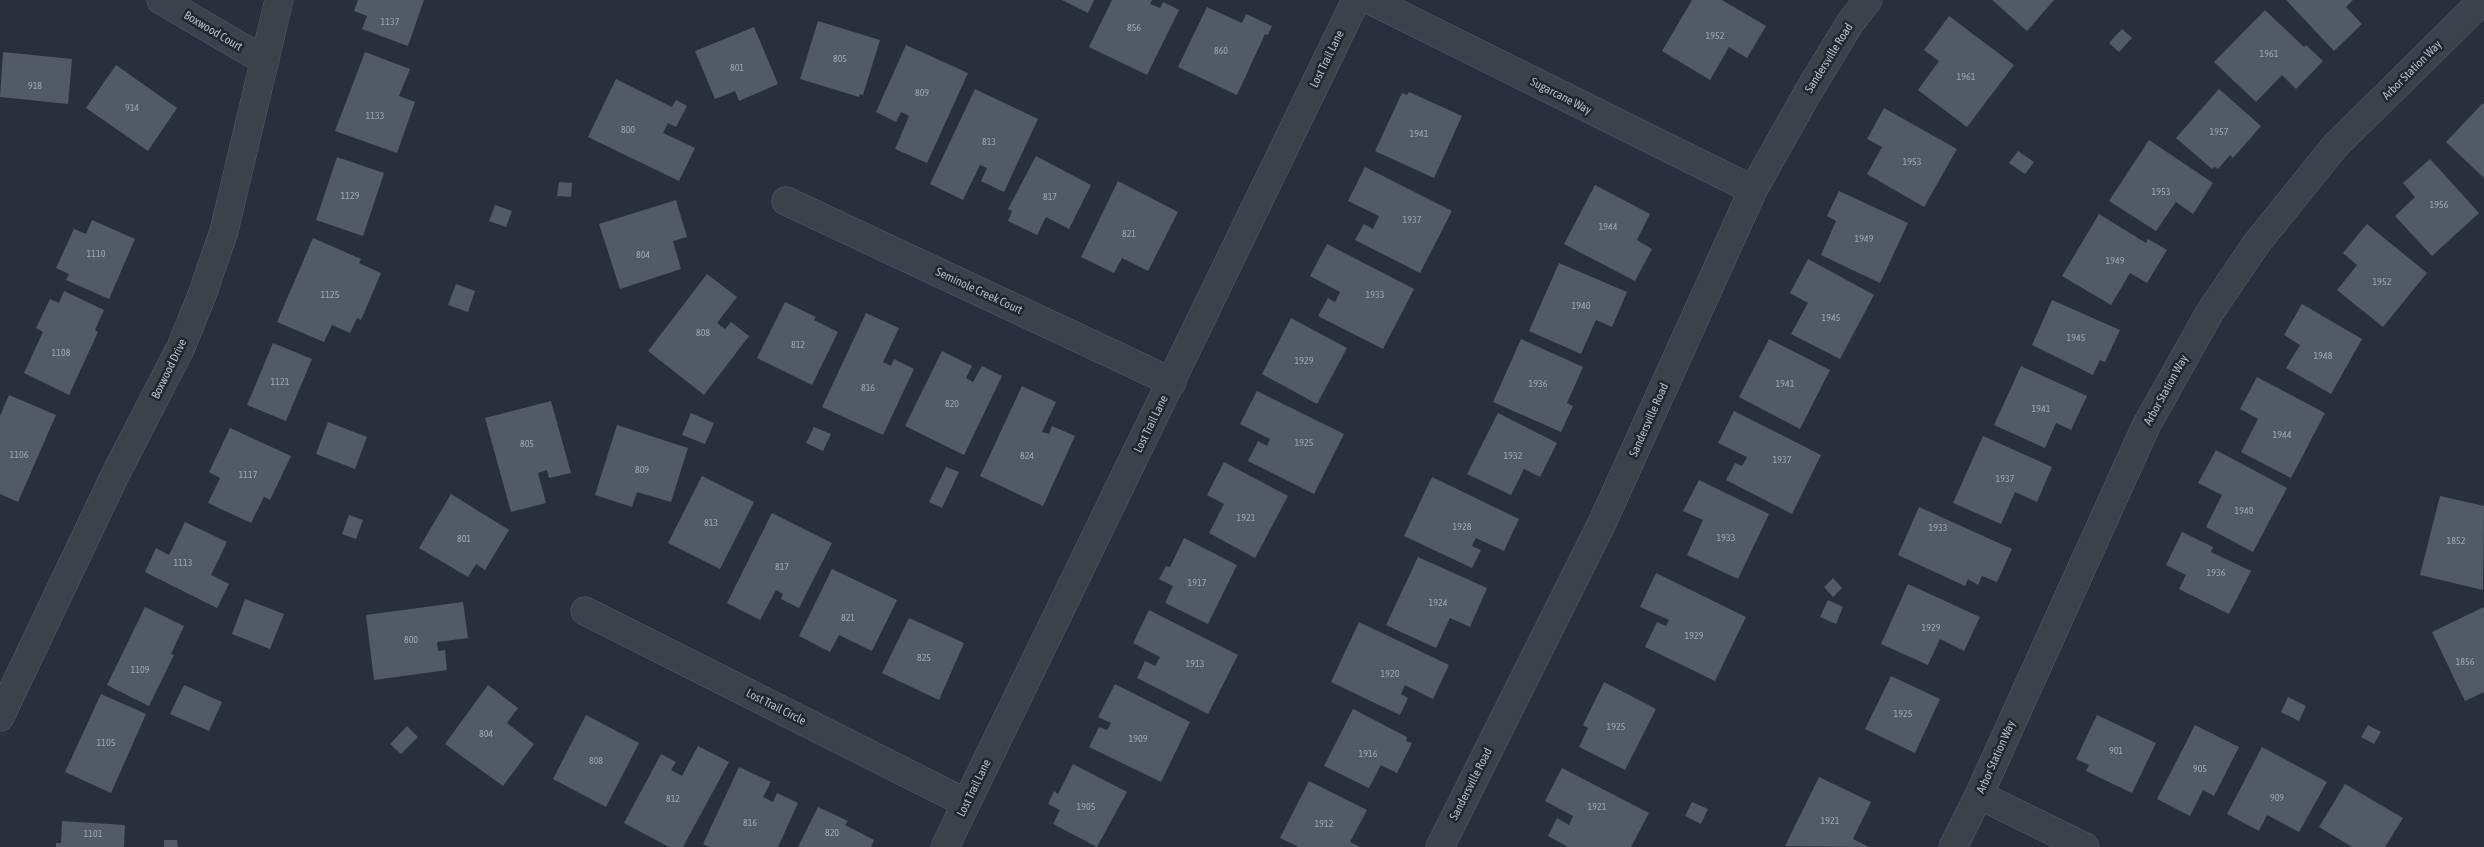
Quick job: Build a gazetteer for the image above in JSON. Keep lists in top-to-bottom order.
{
  "streets": {
    "street": [
      "Boxwood Court",
      "Sandersville Road",
      "Lost Trail Lane",
      "Arbor Station Way",
      "Sugarcane Way",
      "Seminole Creek Court",
      "Boxwood Drive",
      "Lost Trail Circle"
    ]
  },
  "crossings": [
    ["Boxwood Court", "Boxwood Drive"],
    ["Sandersville Road", "Sugarcane Way"],
    ["Lost Trail Lane", "Seminole Creek Court"],
    ["Lost Trail Lane", "Lost Trail Circle"]
  ],
  "house_numbers": [
    "1137",
    "856",
    "1952",
    "860",
    "1961",
    "805",
    "801",
    "1961",
    "918",
    "809",
    "914",
    "1133",
    "800",
    "1957",
    "1941",
    "813",
    "1953",
    "1953",
    "1129",
    "817",
    "1956",
    "1937",
    "1944",
    "821",
    "1949",
    "1110",
    "804",
    "1949",
    "1952",
    "1125",
    "1933",
    "1940",
    "1945",
    "808",
    "1945",
    "812",
    "1108",
    "1948",
    "1929",
    "1121",
    "1936",
    "1941",
    "816",
    "820",
    "1941",
    "1944",
    "1925",
    "805",
    "1106",
    "824",
    "1932",
    "1937",
    "809",
    "1117",
    "1937",
    "1940",
    "1921",
    "813",
    "1928",
    "1933",
    "1933",
    "801",
    "1852",
    "1113",
    "817",
    "1936",
    "1917",
    "1924",
    "821",
    "1929",
    "1929",
    "800",
    "825",
    "1856",
    "1913",
    "1109",
    "1920",
    "1925",
    "1925",
    "804",
    "1909",
    "1105",
    "901",
    "1916",
    "808",
    "905",
    "909",
    "812",
    "1905",
    "1921",
    "1921",
    "816",
    "1912",
    "820",
    "1101"
  ]
}
